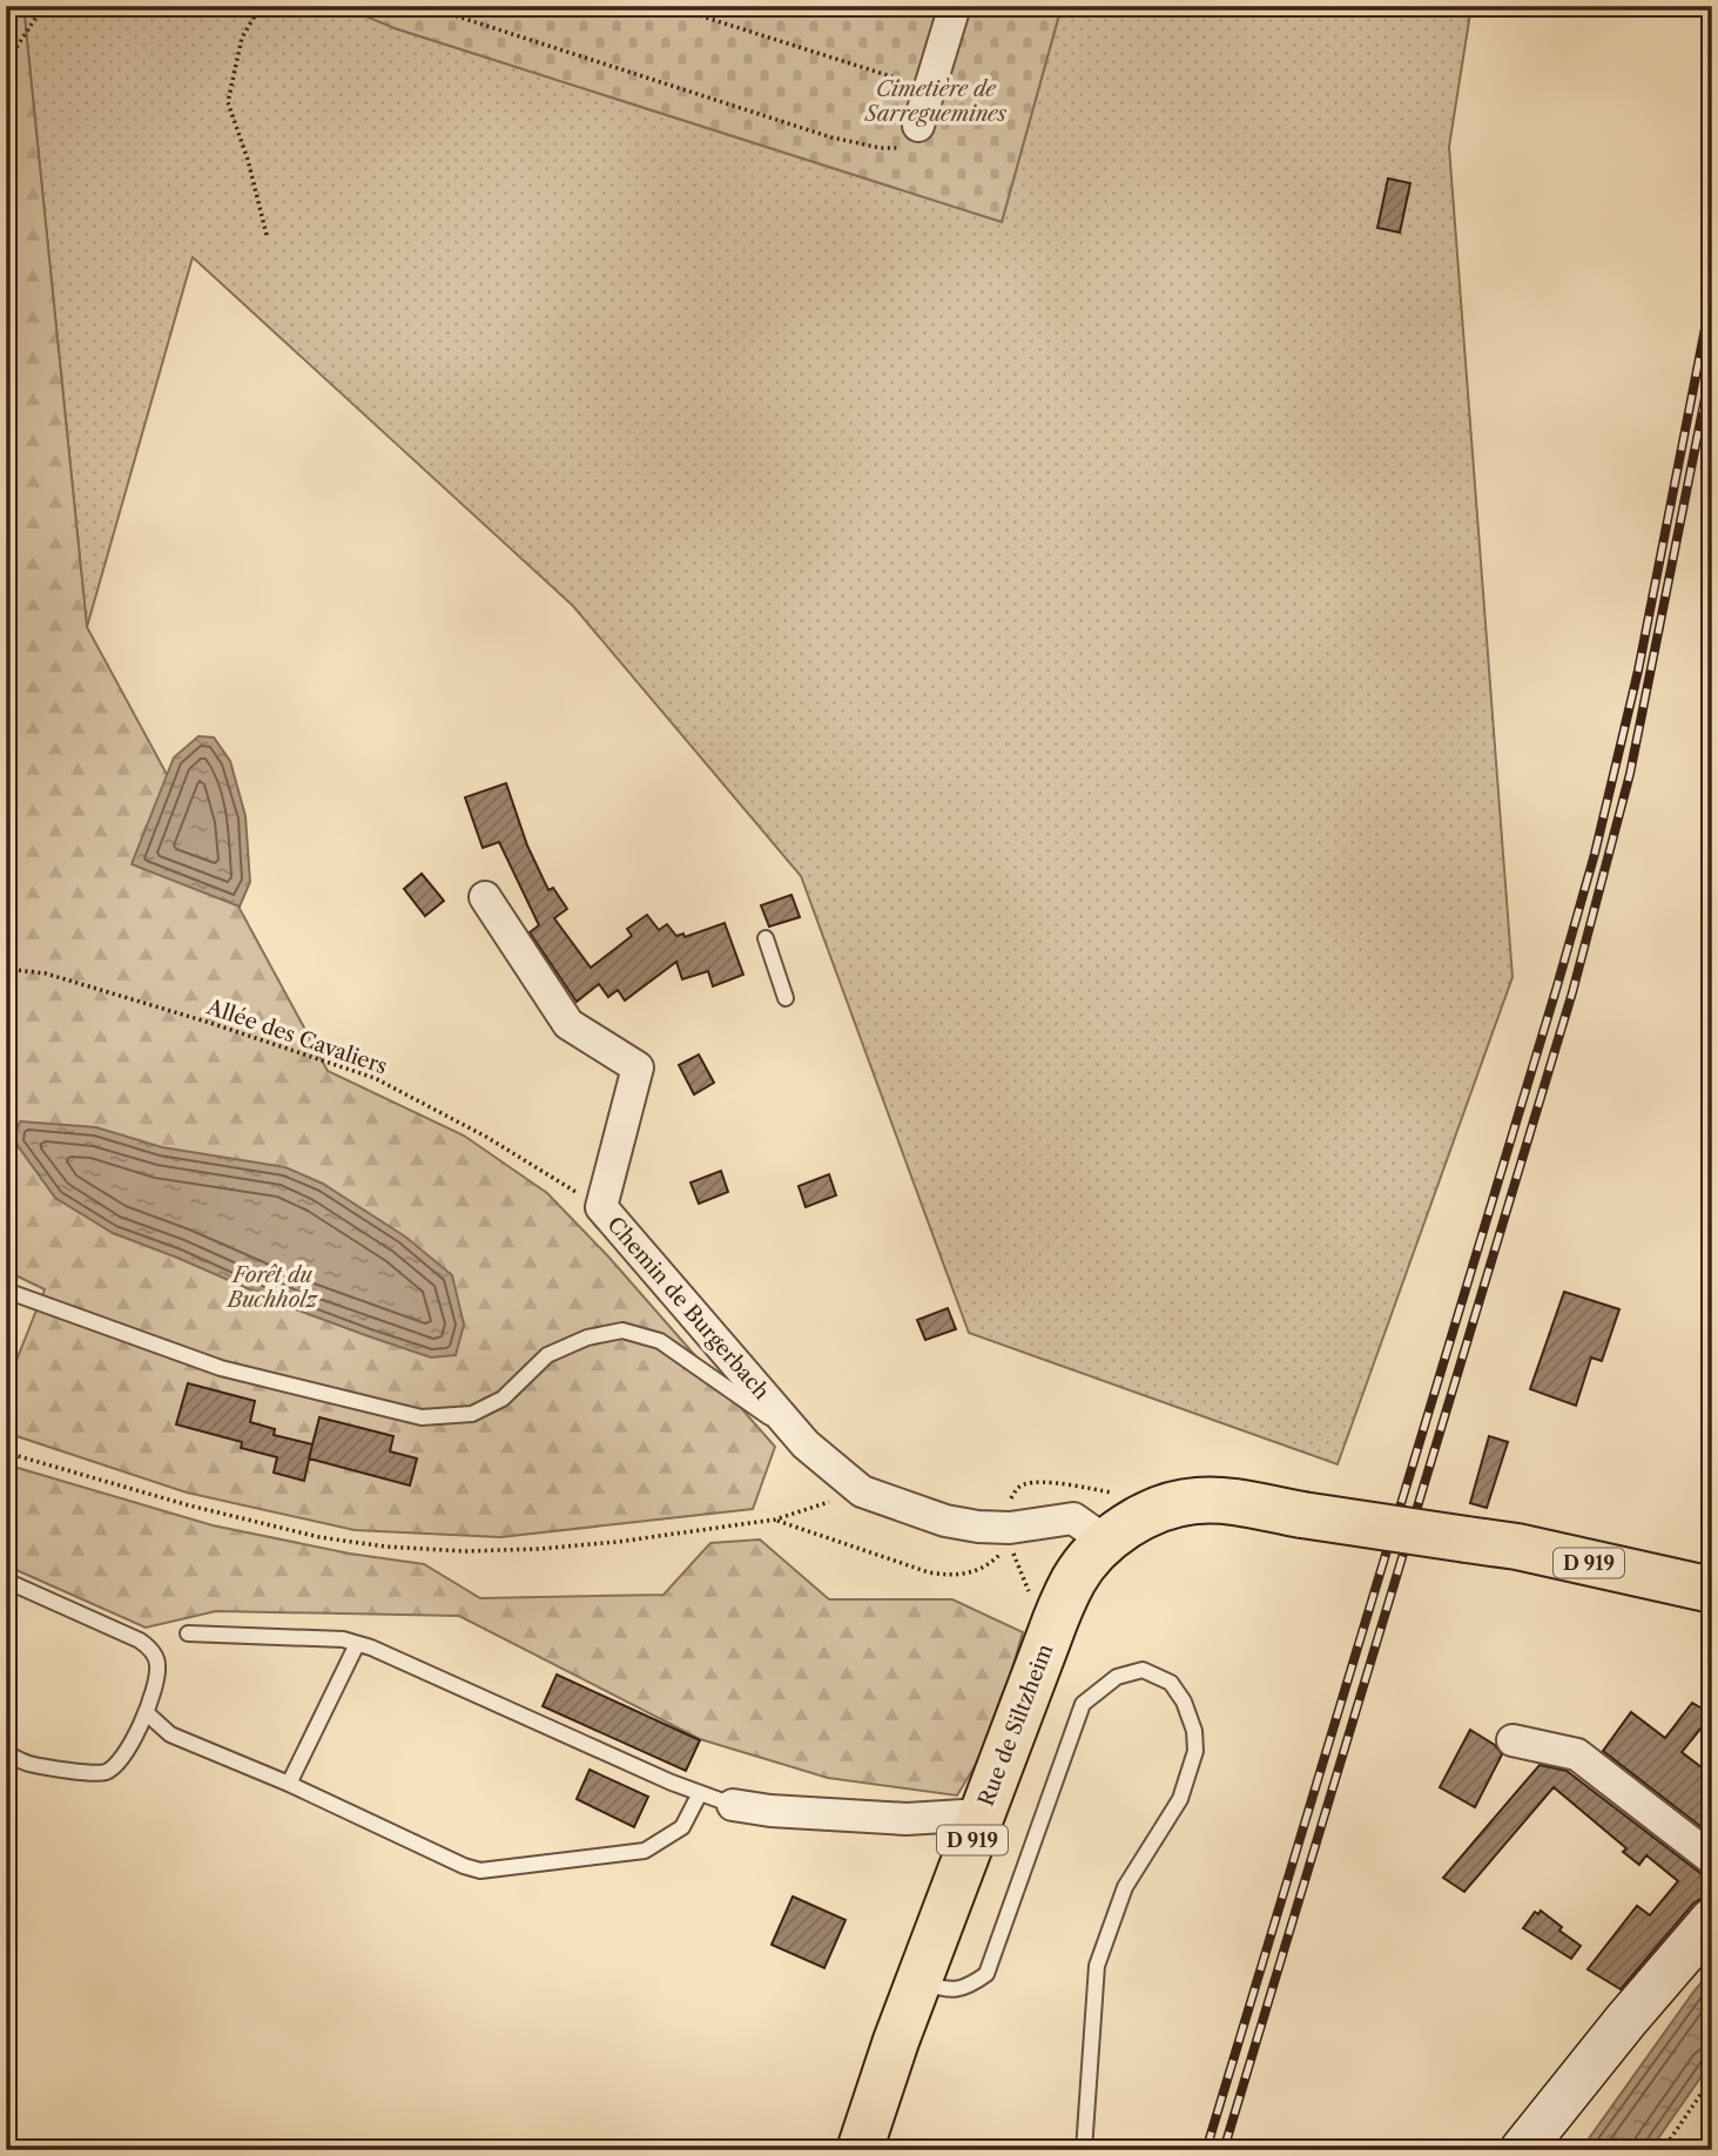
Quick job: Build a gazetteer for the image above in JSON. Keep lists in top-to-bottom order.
{
  "streets": {
    "main road": ["D 919", "Rue de Siltzheim"],
    "street": ["Chemin de Burgerbach"],
    "path": ["Allée des Cavaliers"]
  },
  "crossings": [
    ["Allée des Cavaliers", "Chemin de Burgerbach"],
    ["Chemin de Burgerbach", "D 919"],
    ["Chemin de Burgerbach", "Rue de Siltzheim"],
    ["D 919", "Rue de Siltzheim"]
  ],
  "parks": ["Cimetière de Sarreguemines", "Forêt du Buchholz"]
}
